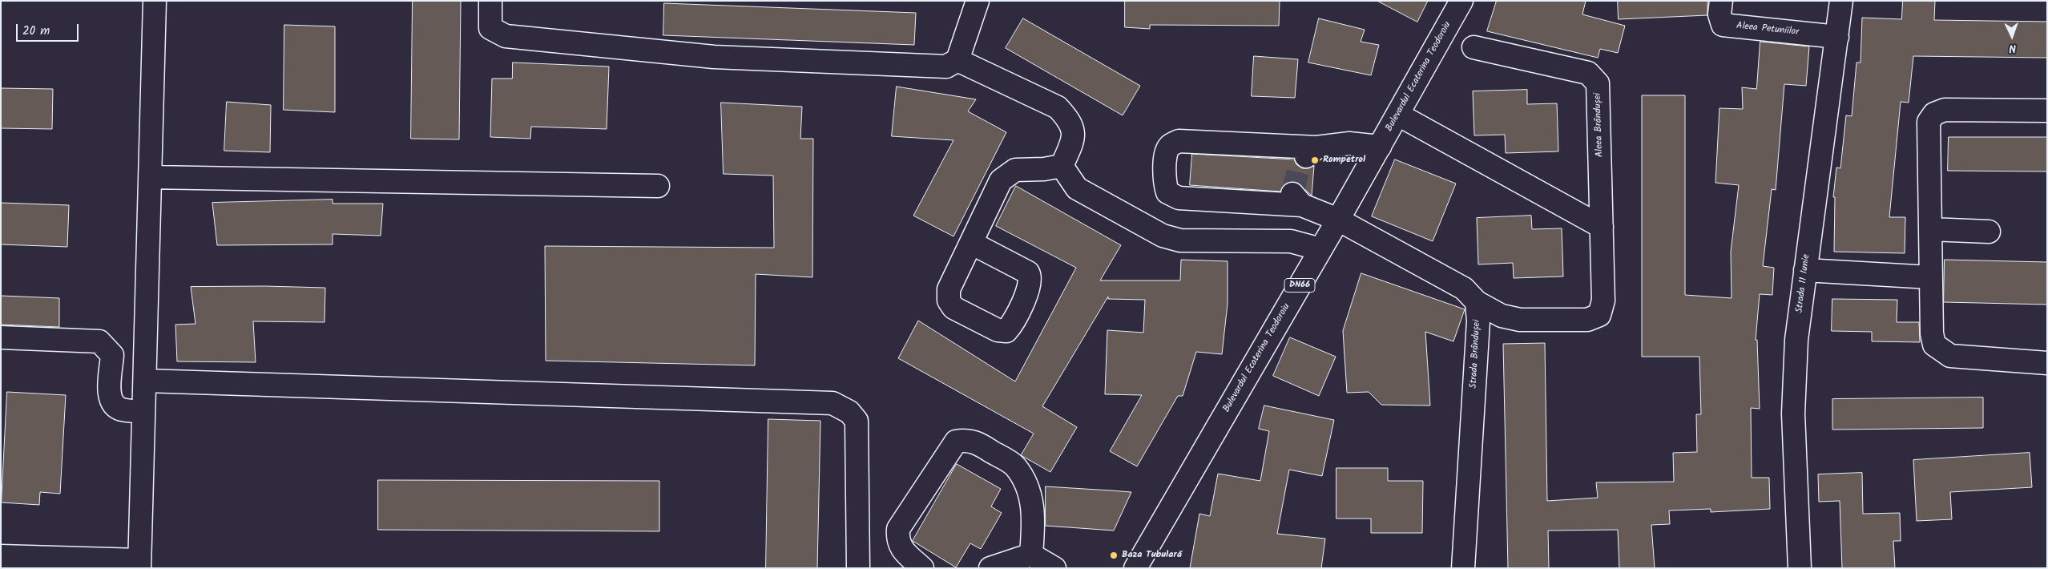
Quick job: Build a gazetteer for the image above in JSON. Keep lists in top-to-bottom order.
{
  "streets": {
    "street": [
      "Aleea Petuniilor",
      "Bulevardul Ecaterina Teodoroiu",
      "Aleea Brândușei",
      "Strada 11 Iunie",
      "DN66",
      "Strada Brândușei"
    ]
  },
  "crossings": [
    ["Aleea Petuniilor", "Strada 11 Iunie"],
    ["Aleea Brândușei", "Strada Brândușei"]
  ],
  "places": ["Rompetrol", "Baza Tubulară"],
  "scale_bar": "20 m",
  "north": "bottom"
}
